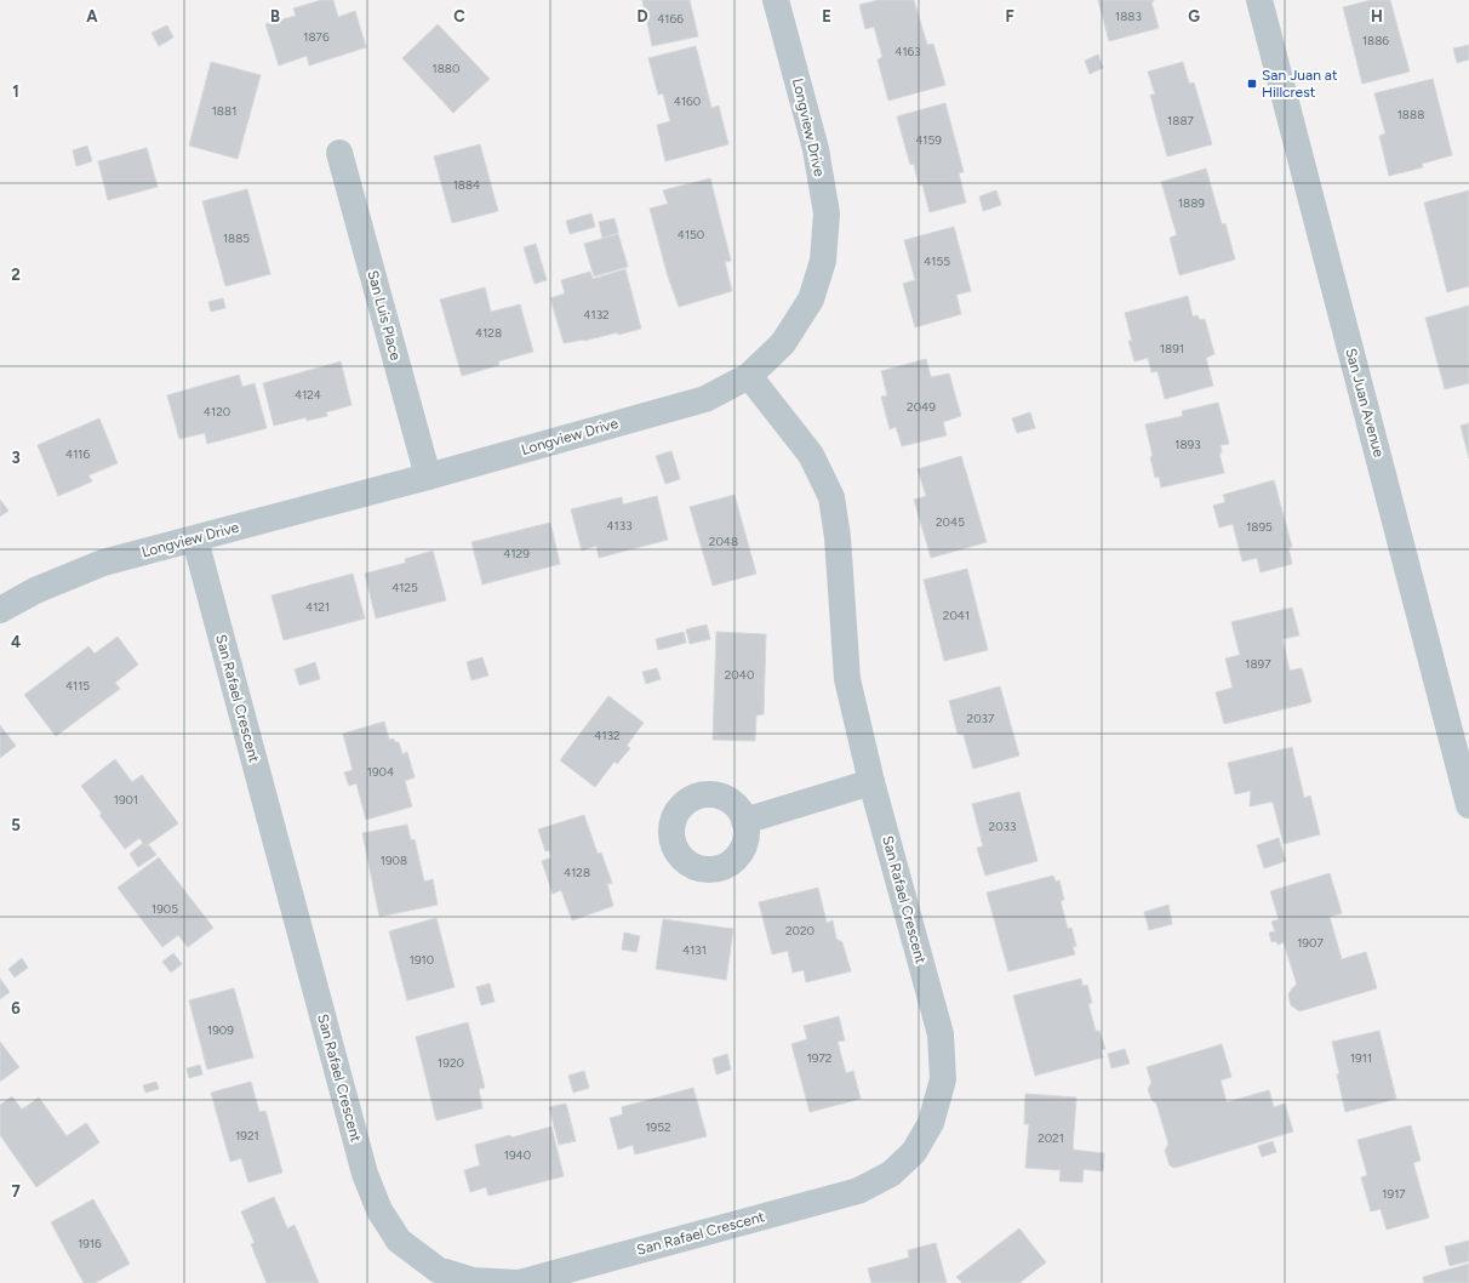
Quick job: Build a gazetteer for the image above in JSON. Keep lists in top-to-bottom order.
{
  "streets": {
    "street": [
      "Longview Drive",
      "San Luis Place",
      "San Juan Avenue",
      "San Rafael Crescent"
    ]
  },
  "crossings": [
    ["Longview Drive", "San Luis Place"],
    ["Longview Drive", "San Rafael Crescent"]
  ],
  "places": {
    "transit": ["San Juan at Hillcrest"]
  },
  "house_numbers": [
    "1883",
    "4166",
    "1876",
    "1886",
    "4163",
    "1880",
    "4160",
    "1881",
    "1888",
    "1887",
    "4159",
    "1884",
    "1889",
    "4150",
    "1885",
    "4155",
    "4132",
    "4128",
    "1891",
    "4124",
    "2049",
    "4120",
    "1893",
    "4116",
    "2045",
    "4133",
    "1895",
    "2048",
    "4129",
    "4125",
    "4121",
    "2041",
    "1897",
    "2040",
    "4115",
    "2037",
    "4132",
    "1904",
    "1901",
    "2033",
    "1908",
    "4128",
    "1905",
    "2020",
    "1907",
    "4131",
    "1910",
    "1909",
    "1972",
    "1911",
    "1920",
    "1952",
    "1921",
    "2021",
    "1940",
    "1917",
    "1916"
  ],
  "grid": {
    "columns": [
      "A",
      "B",
      "C",
      "D",
      "E",
      "F",
      "G",
      "H"
    ],
    "rows": [
      "1",
      "2",
      "3",
      "4",
      "5",
      "6",
      "7"
    ]
  }
}
